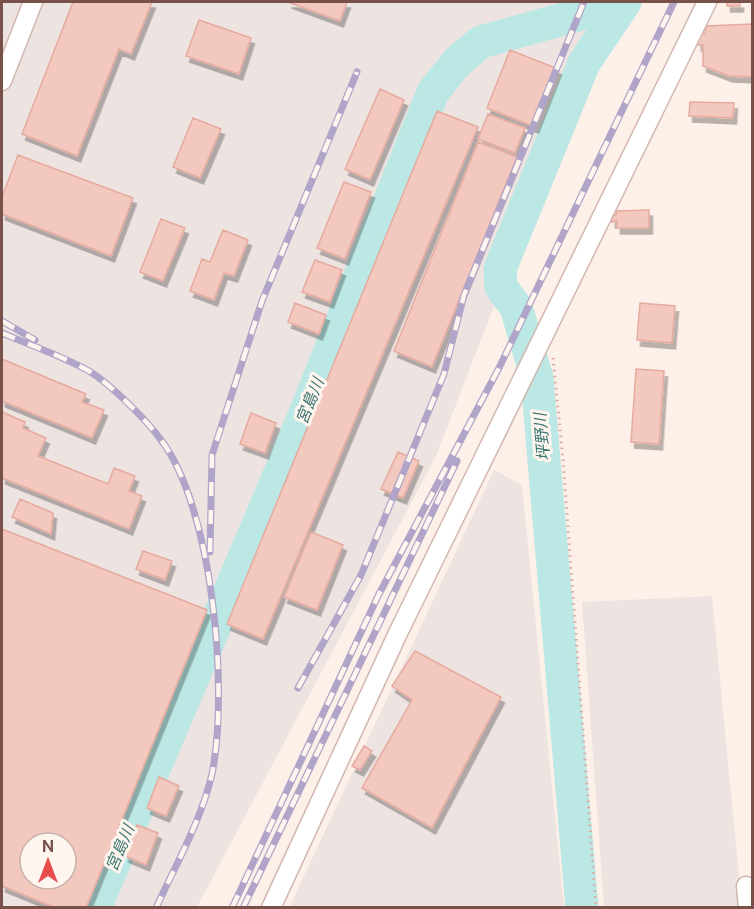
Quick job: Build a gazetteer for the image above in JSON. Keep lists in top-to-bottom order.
{
  "water": ["宮島川", "坪野川"],
  "north": "top"
}
